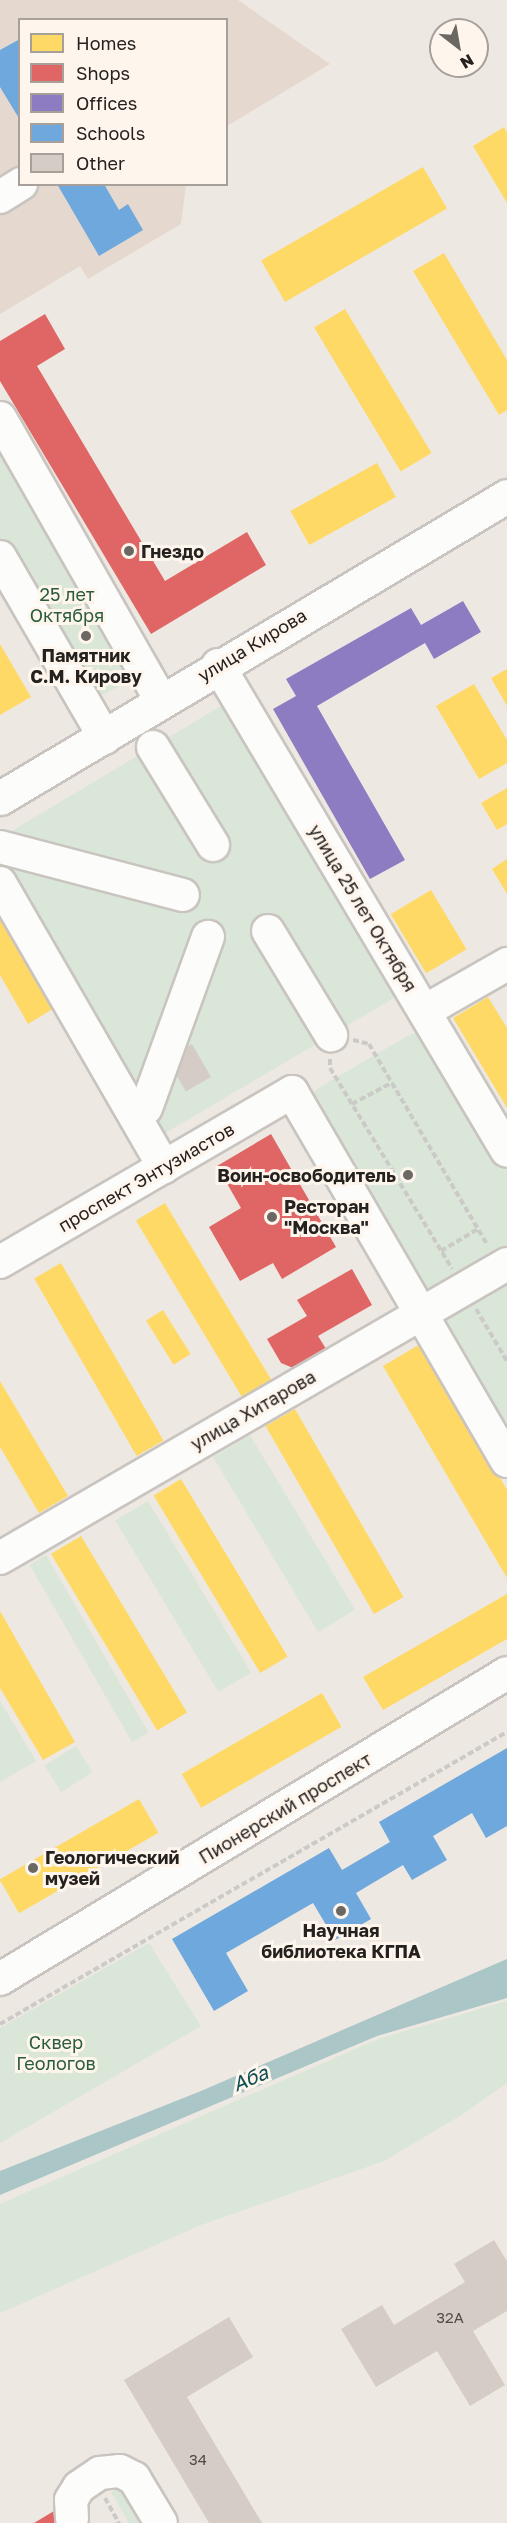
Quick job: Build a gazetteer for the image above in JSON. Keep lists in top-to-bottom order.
{
  "streets": {
    "main road": ["улица Кирова"],
    "street": [
      "улица 25 лет Октября",
      "проспект Энтузиастов",
      "улица Хитарова",
      "Пионерский проспект"
    ]
  },
  "crossings": [
    ["улица Кирова", "улица 25 лет Октября"],
    ["проспект Энтузиастов", "улица Хитарова"]
  ],
  "water": ["Аба"],
  "parks": ["25 лет Октября", "Сквер Геологов"],
  "places": [
    "Гнездо",
    "Памятник С.М. Кирову",
    "Воин-освободитель",
    "Ресторан \"Москва\"",
    "Геологический музей",
    "Научная библиотека КГПА"
  ],
  "house_numbers": ["32А", "34"],
  "legend": [
    "Homes",
    "Shops",
    "Offices",
    "Schools",
    "Other"
  ],
  "north": "bottom right"
}
